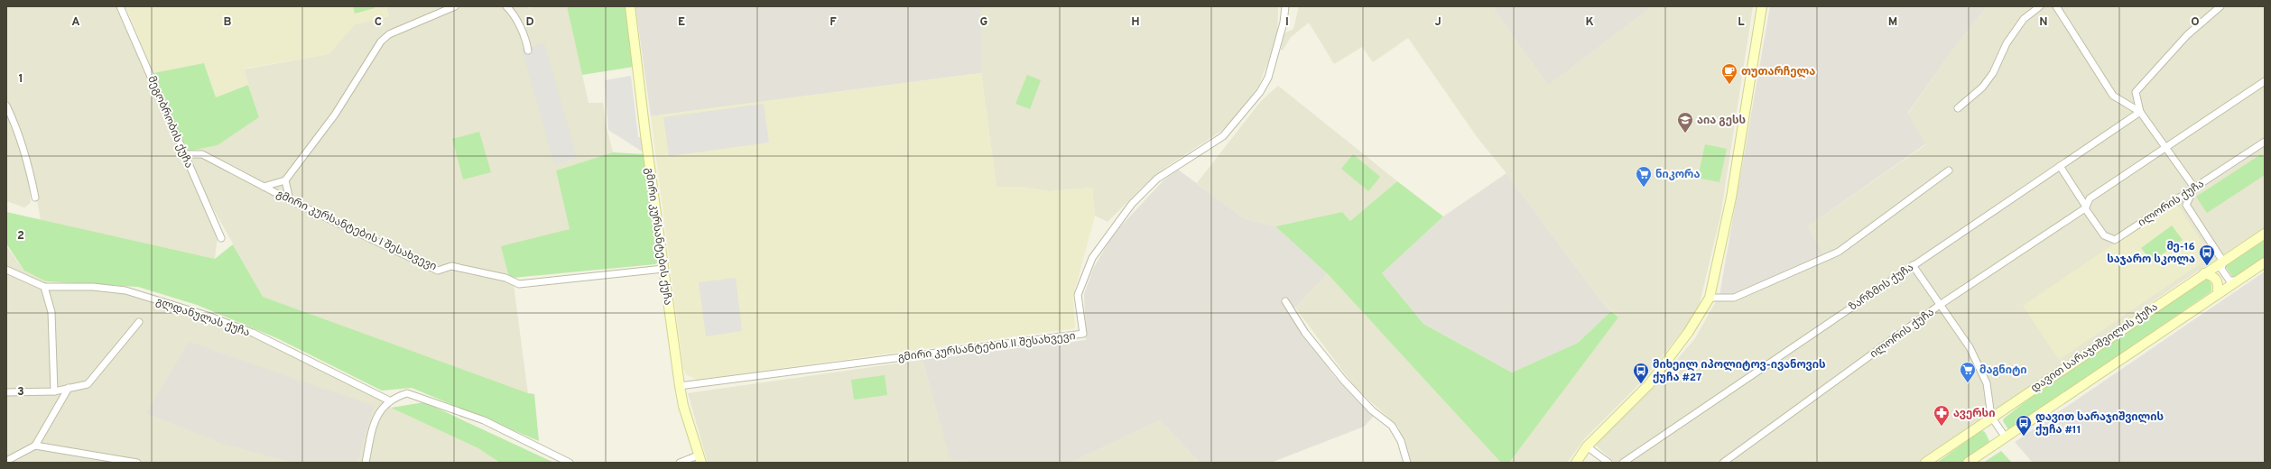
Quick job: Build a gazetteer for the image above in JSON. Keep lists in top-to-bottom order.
{
  "streets": {
    "street": [
      "მეგობრობის ქუჩა",
      "ილორის ქუჩა",
      "გმირი კურსანტების I შესახვევი",
      "გმირი კურსანტების ქუჩა",
      "ზარზმის ქუჩა",
      "გლდანულას ქუჩა",
      "გმირი კურსანტების II შესახვევი",
      "დავით სარაჯიშვილის ქუჩა"
    ]
  },
  "crossings": [
    ["მეგობრობის ქუჩა", "გმირი კურსანტების I შესახვევი"],
    ["გმირი კურსანტების I შესახვევი", "გმირი კურსანტების ქუჩა"],
    ["გმირი კურსანტების ქუჩა", "გმირი კურსანტების II შესახვევი"]
  ],
  "places": {
    "cafe": ["თუთარჩელა"],
    "school or university": ["აია გესს"],
    "supermarket": ["ნიკორა", "მაგნიტი"],
    "bus stop": ["მე-16 საჯარო სკოლა", "მიხეილ იპოლიტოვ-ივანოვის ქუჩა #27", "დავით სარაჯიშვილის ქუჩა #11"],
    "pharmacy": ["ავერსი"]
  },
  "grid": {
    "columns": [
      "A",
      "B",
      "C",
      "D",
      "E",
      "F",
      "G",
      "H",
      "I",
      "J",
      "K",
      "L",
      "M",
      "N",
      "O"
    ],
    "rows": ["1", "2", "3"]
  }
}
